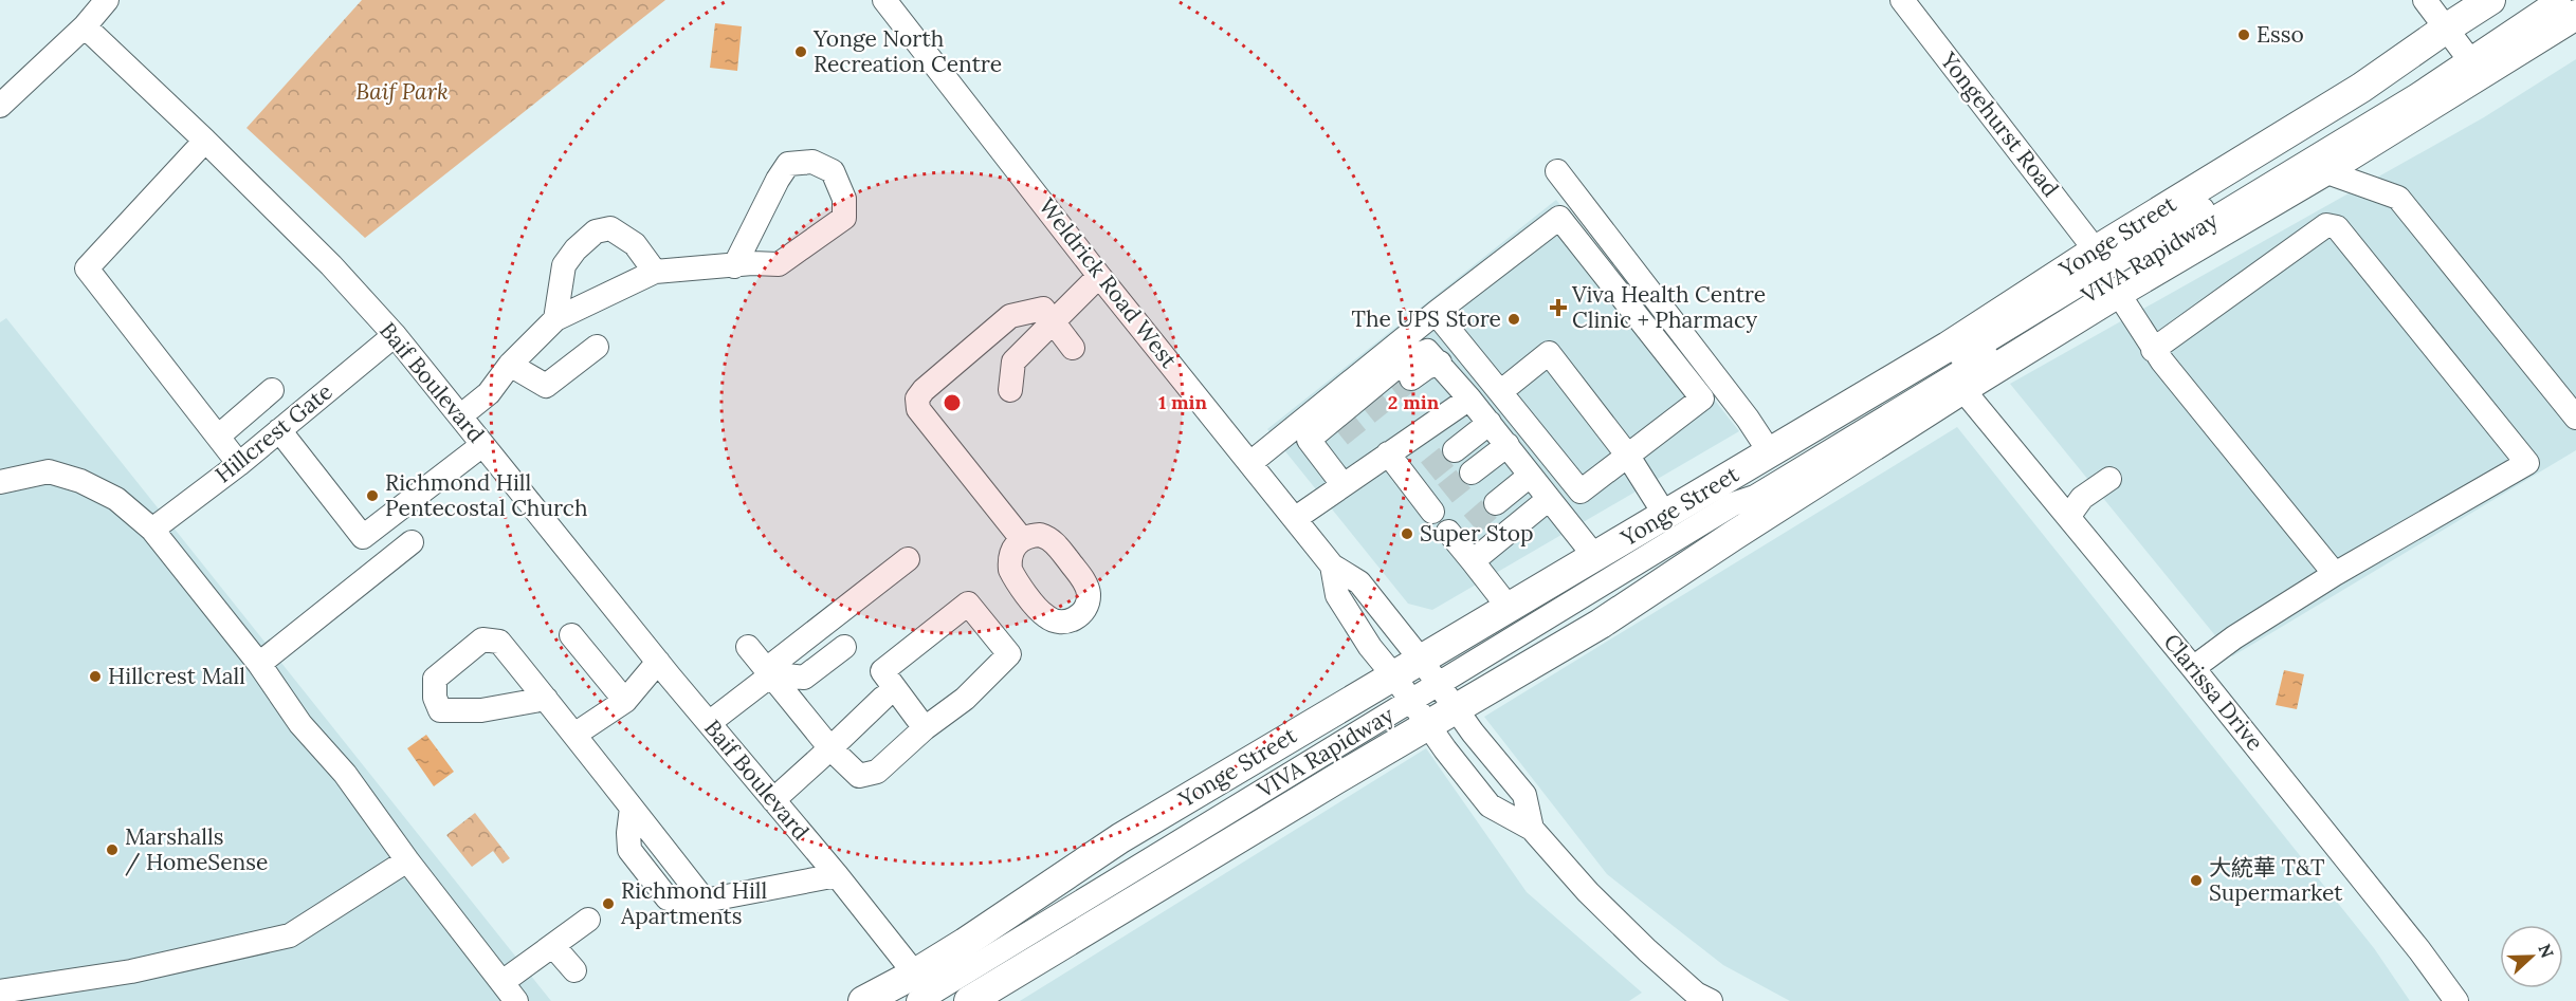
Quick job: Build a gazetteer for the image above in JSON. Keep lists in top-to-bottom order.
{
  "streets": {
    "main road": ["Yonge Street"],
    "street": [
      "Yongehurst Road",
      "VIVA Rapidway",
      "Weldrick Road West",
      "Baif Boulevard",
      "Hillcrest Gate",
      "Clarissa Drive"
    ]
  },
  "crossings": [
    ["Yongehurst Road", "Yonge Street"],
    ["Yonge Street", "VIVA Rapidway"],
    ["Yonge Street", "Weldrick Road West"],
    ["Yonge Street", "Baif Boulevard"],
    ["Yonge Street", "Clarissa Drive"],
    ["VIVA Rapidway", "Weldrick Road West"],
    ["VIVA Rapidway", "Baif Boulevard"],
    ["Baif Boulevard", "Hillcrest Gate"]
  ],
  "parks": ["Baif Park"],
  "places": {
    "other": [
      "Esso",
      "Yonge North Recreation Centre",
      "The UPS Store",
      "Richmond Hill Pentecostal Church",
      "Super Stop",
      "Hillcrest Mall",
      "Marshalls / HomeSense",
      "大統華 T&T Supermarket",
      "Richmond Hill Apartments"
    ],
    "health": ["Viva Health Centre Clinic + Pharmacy"]
  },
  "north": "right",
  "rings": ["1 min", "2 min"]
}
